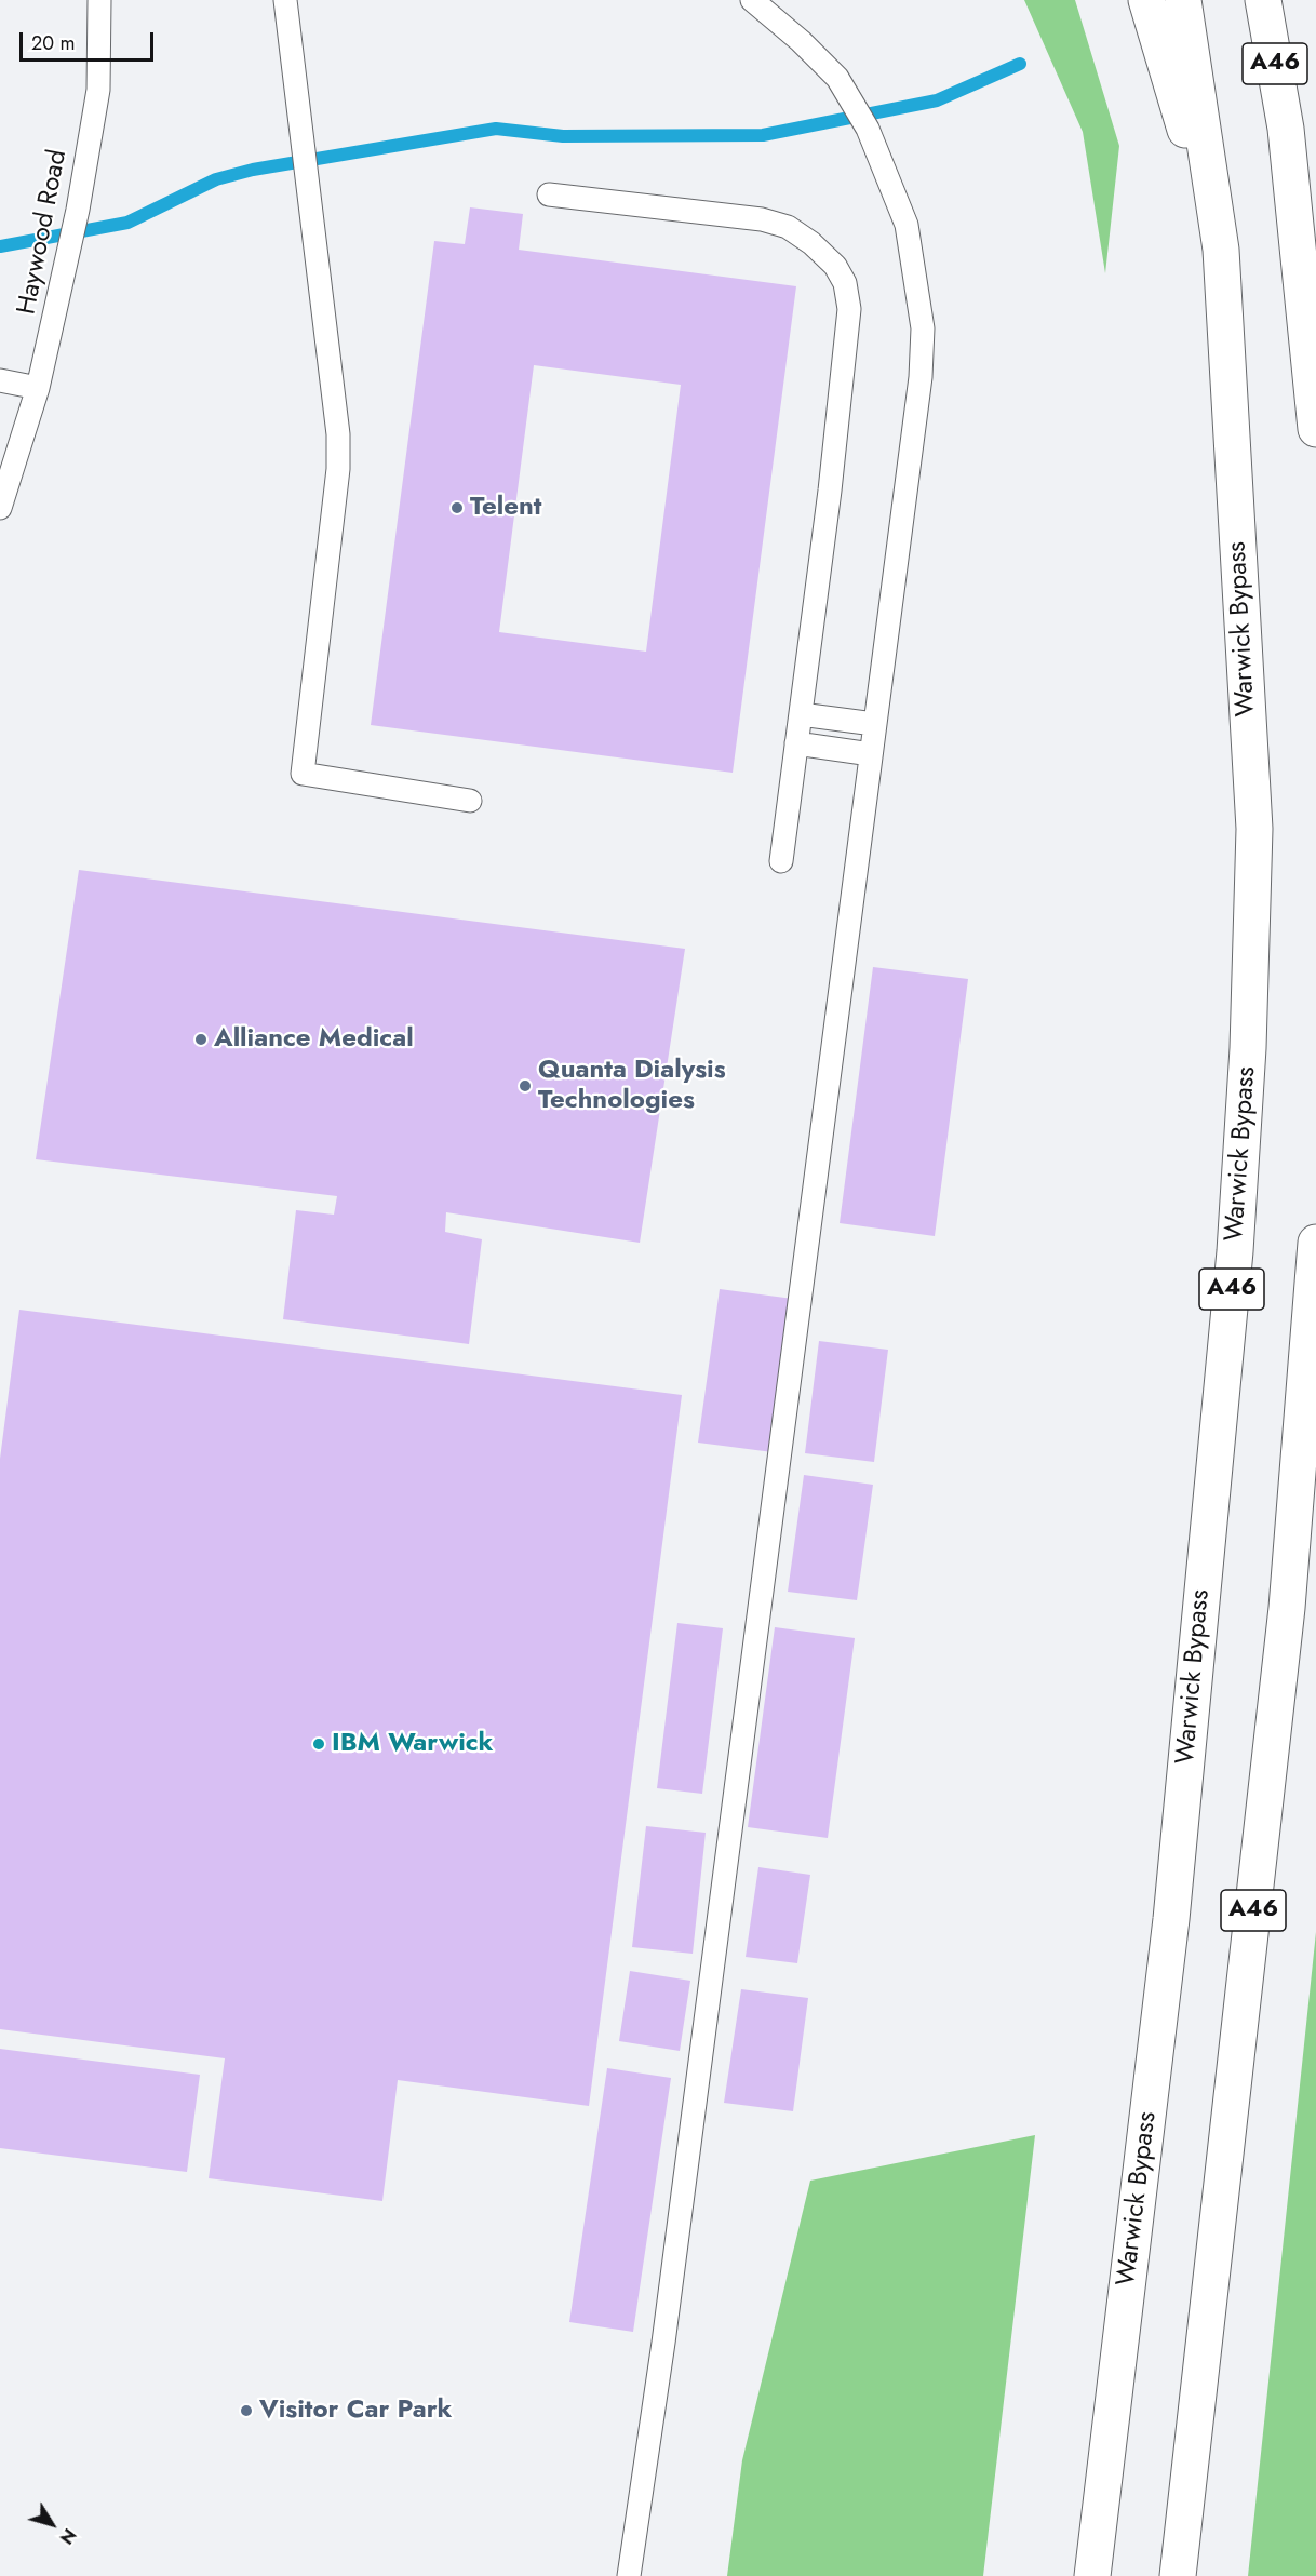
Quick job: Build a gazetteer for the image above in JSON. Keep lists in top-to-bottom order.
{
  "streets": {
    "highway": ["A46", "Warwick Bypass"],
    "lane": ["Haywood Road"]
  },
  "places": [
    "Telent",
    "Alliance Medical",
    "Quanta Dialysis Technologies",
    "IBM Warwick",
    "Visitor Car Park"
  ],
  "scale_bar": "20 m",
  "north": "bottom right"
}
